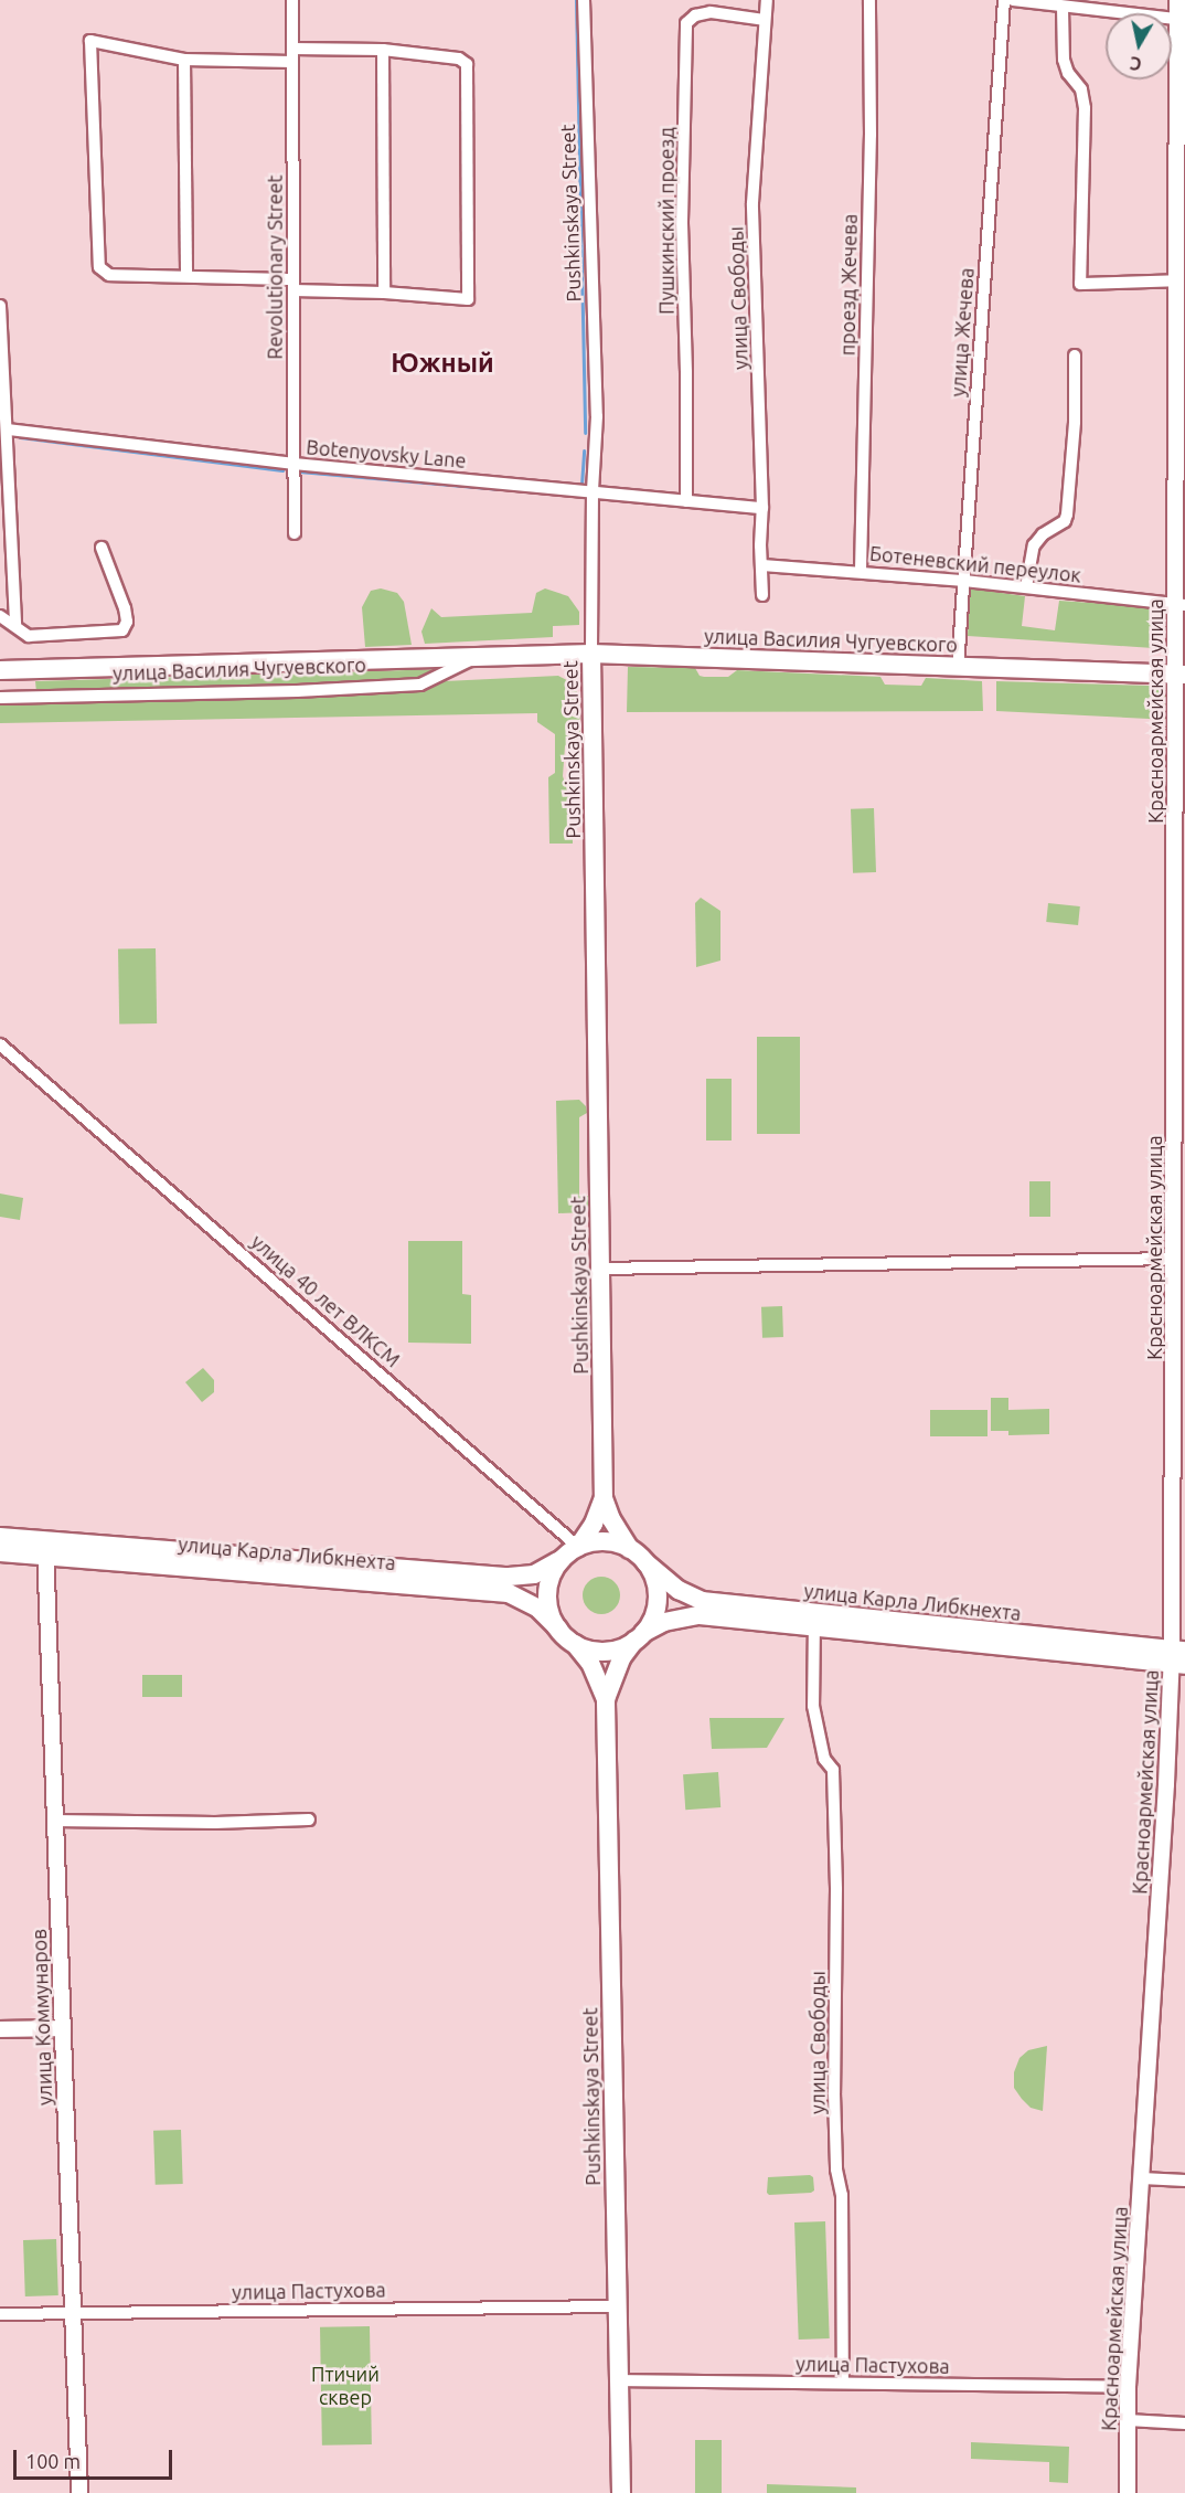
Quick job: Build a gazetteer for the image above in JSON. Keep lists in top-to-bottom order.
{
  "streets": {
    "main road": ["Pushkinskaya Street", "улица Василия Чугуевского", "улица Карла Либкнехта"],
    "street": [
      "Пушкинский проезд",
      "Revolutionary Street",
      "проезд Жечева",
      "улица Свободы",
      "улица Жечева",
      "Botenyovsky Lane",
      "Ботеневский переулок",
      "Красноармейская улица",
      "улица 40 лет ВЛКСМ",
      "улица Коммунаров",
      "улица Пастухова"
    ]
  },
  "crossings": [
    ["Pushkinskaya Street", "Botenyovsky Lane"],
    ["Pushkinskaya Street", "улица Василия Чугуевского"],
    ["Pushkinskaya Street", "улица 40 лет ВЛКСМ"],
    ["Pushkinskaya Street", "улица Карла Либкнехта"],
    ["Pushkinskaya Street", "улица Пастухова"],
    ["Пушкинский проезд", "улица Свободы"],
    ["Пушкинский проезд", "Botenyovsky Lane"],
    ["Revolutionary Street", "Botenyovsky Lane"],
    ["проезд Жечева", "Ботеневский переулок"],
    ["улица Свободы", "Botenyovsky Lane"],
    ["улица Свободы", "Ботеневский переулок"],
    ["улица Свободы", "улица Карла Либкнехта"],
    ["улица Свободы", "улица Пастухова"],
    ["улица Жечева", "Ботеневский переулок"],
    ["улица Жечева", "улица Василия Чугуевского"],
    ["Ботеневский переулок", "Красноармейская улица"],
    ["улица Василия Чугуевского", "Красноармейская улица"],
    ["Красноармейская улица", "улица Карла Либкнехта"],
    ["Красноармейская улица", "улица Пастухова"],
    ["улица 40 лет ВЛКСМ", "улица Карла Либкнехта"],
    ["улица Карла Либкнехта", "улица Коммунаров"],
    ["улица Коммунаров", "улица Пастухова"]
  ],
  "districts": ["Южный"],
  "parks": ["Птичий сквер"],
  "scale_bar": "100 m",
  "north": "bottom"
}
